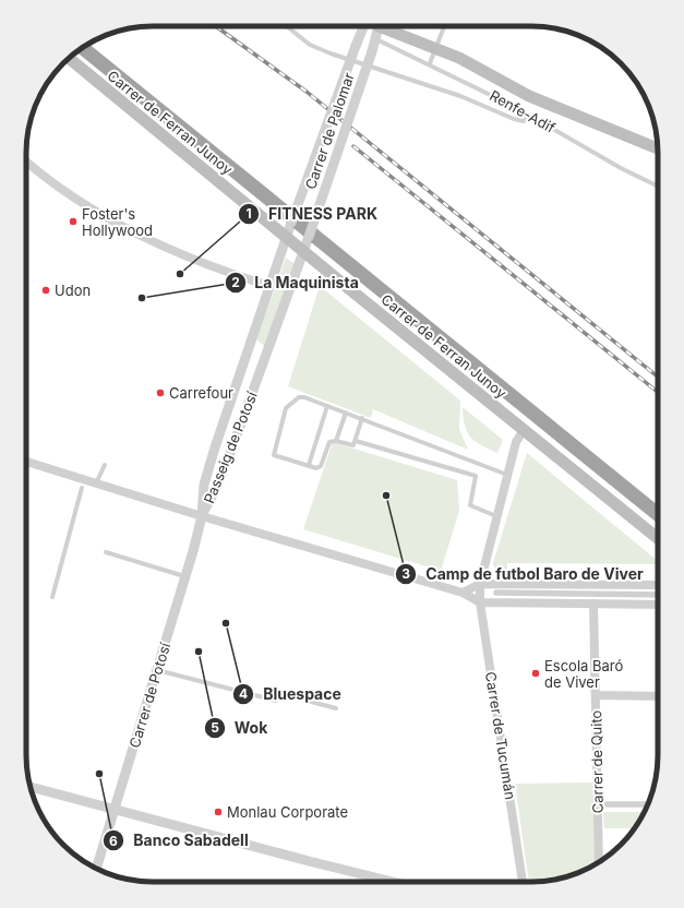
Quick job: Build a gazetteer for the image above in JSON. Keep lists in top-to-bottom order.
{
  "streets": {
    "main road": ["Carrer de Ferran Junoy"],
    "street": [
      "Carrer de Palomar",
      "Passeig de Potosí",
      "Carrer de Potosí",
      "Carrer de Tucumán",
      "Carrer de Quito"
    ],
    "lane": ["Renfe-Adif"]
  },
  "crossings": [
    ["Renfe-Adif", "Carrer de Palomar"],
    ["Carrer de Ferran Junoy", "Carrer de Palomar"],
    ["Carrer de Ferran Junoy", "Passeig de Potosí"],
    ["Carrer de Ferran Junoy", "Carrer de Tucumán"],
    ["Carrer de Palomar", "Passeig de Potosí"],
    ["Passeig de Potosí", "Carrer de Potosí"]
  ],
  "places": [
    "Foster's Hollywood",
    "FITNESS PARK",
    "Udon",
    "La Maquinista",
    "Carrefour",
    "Camp de futbol Baro de Viver",
    "Bluespace",
    "Wok",
    "Escola Baró de Viver",
    "Banco Sabadell",
    "Monlau Corporate"
  ]
}
